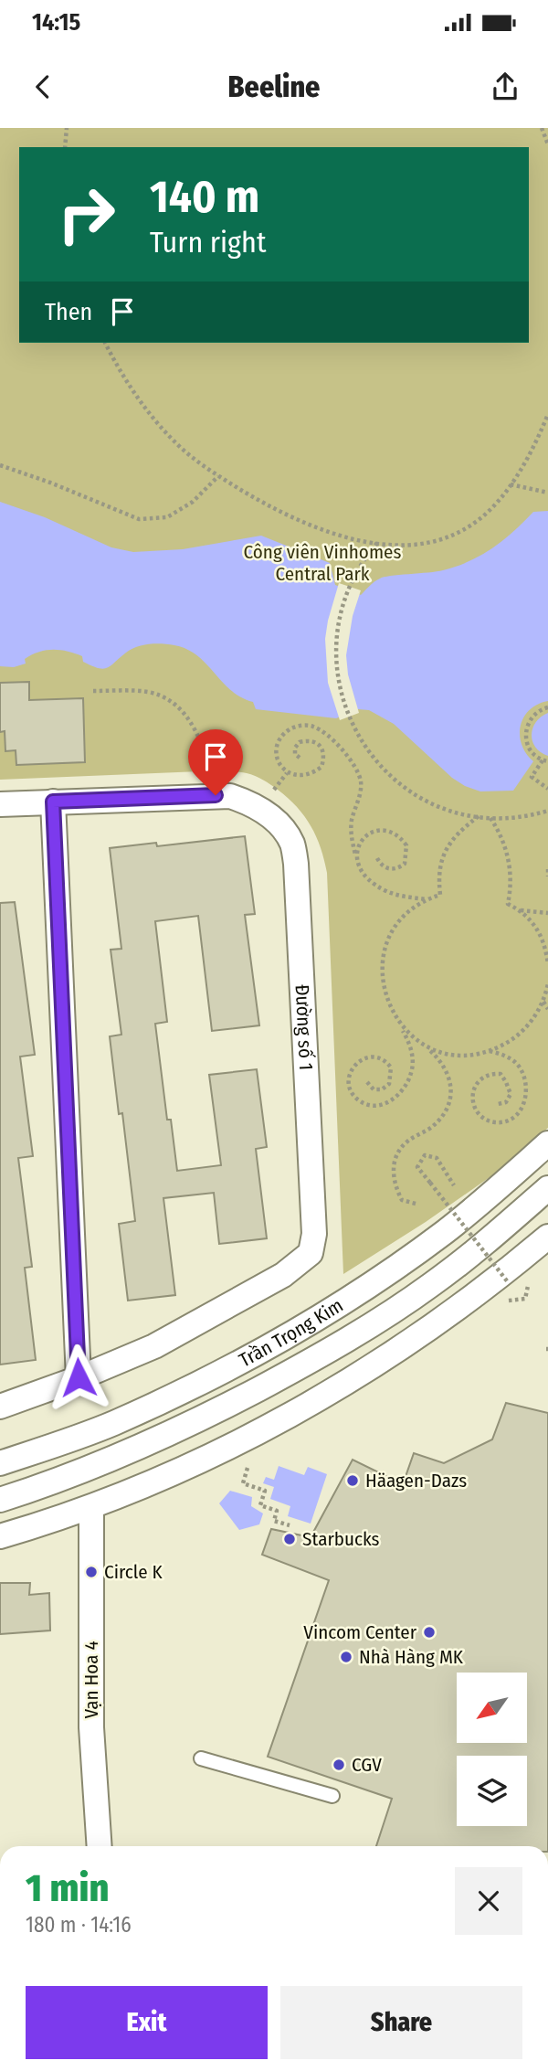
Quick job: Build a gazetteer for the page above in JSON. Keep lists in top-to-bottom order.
{
  "streets": {
    "street": ["Đường số 1", "Trần Trọng Kim", "Vạn Hoa 4"]
  },
  "parks": ["Công viên Vinhomes Central Park"],
  "places": [
    "Häagen-Dazs",
    "Starbucks",
    "Circle K",
    "Vincom Center",
    "Nhà Hàng MK",
    "CGV"
  ],
  "north": "bottom left",
  "page": {
    "status": "14:15",
    "header": "Beeline",
    "turn": ["140 m", "Turn right"],
    "then": "Then",
    "heading": ["1 min", "180 m · 14:16"],
    "buttons": ["Exit", "Share"]
  }
}
